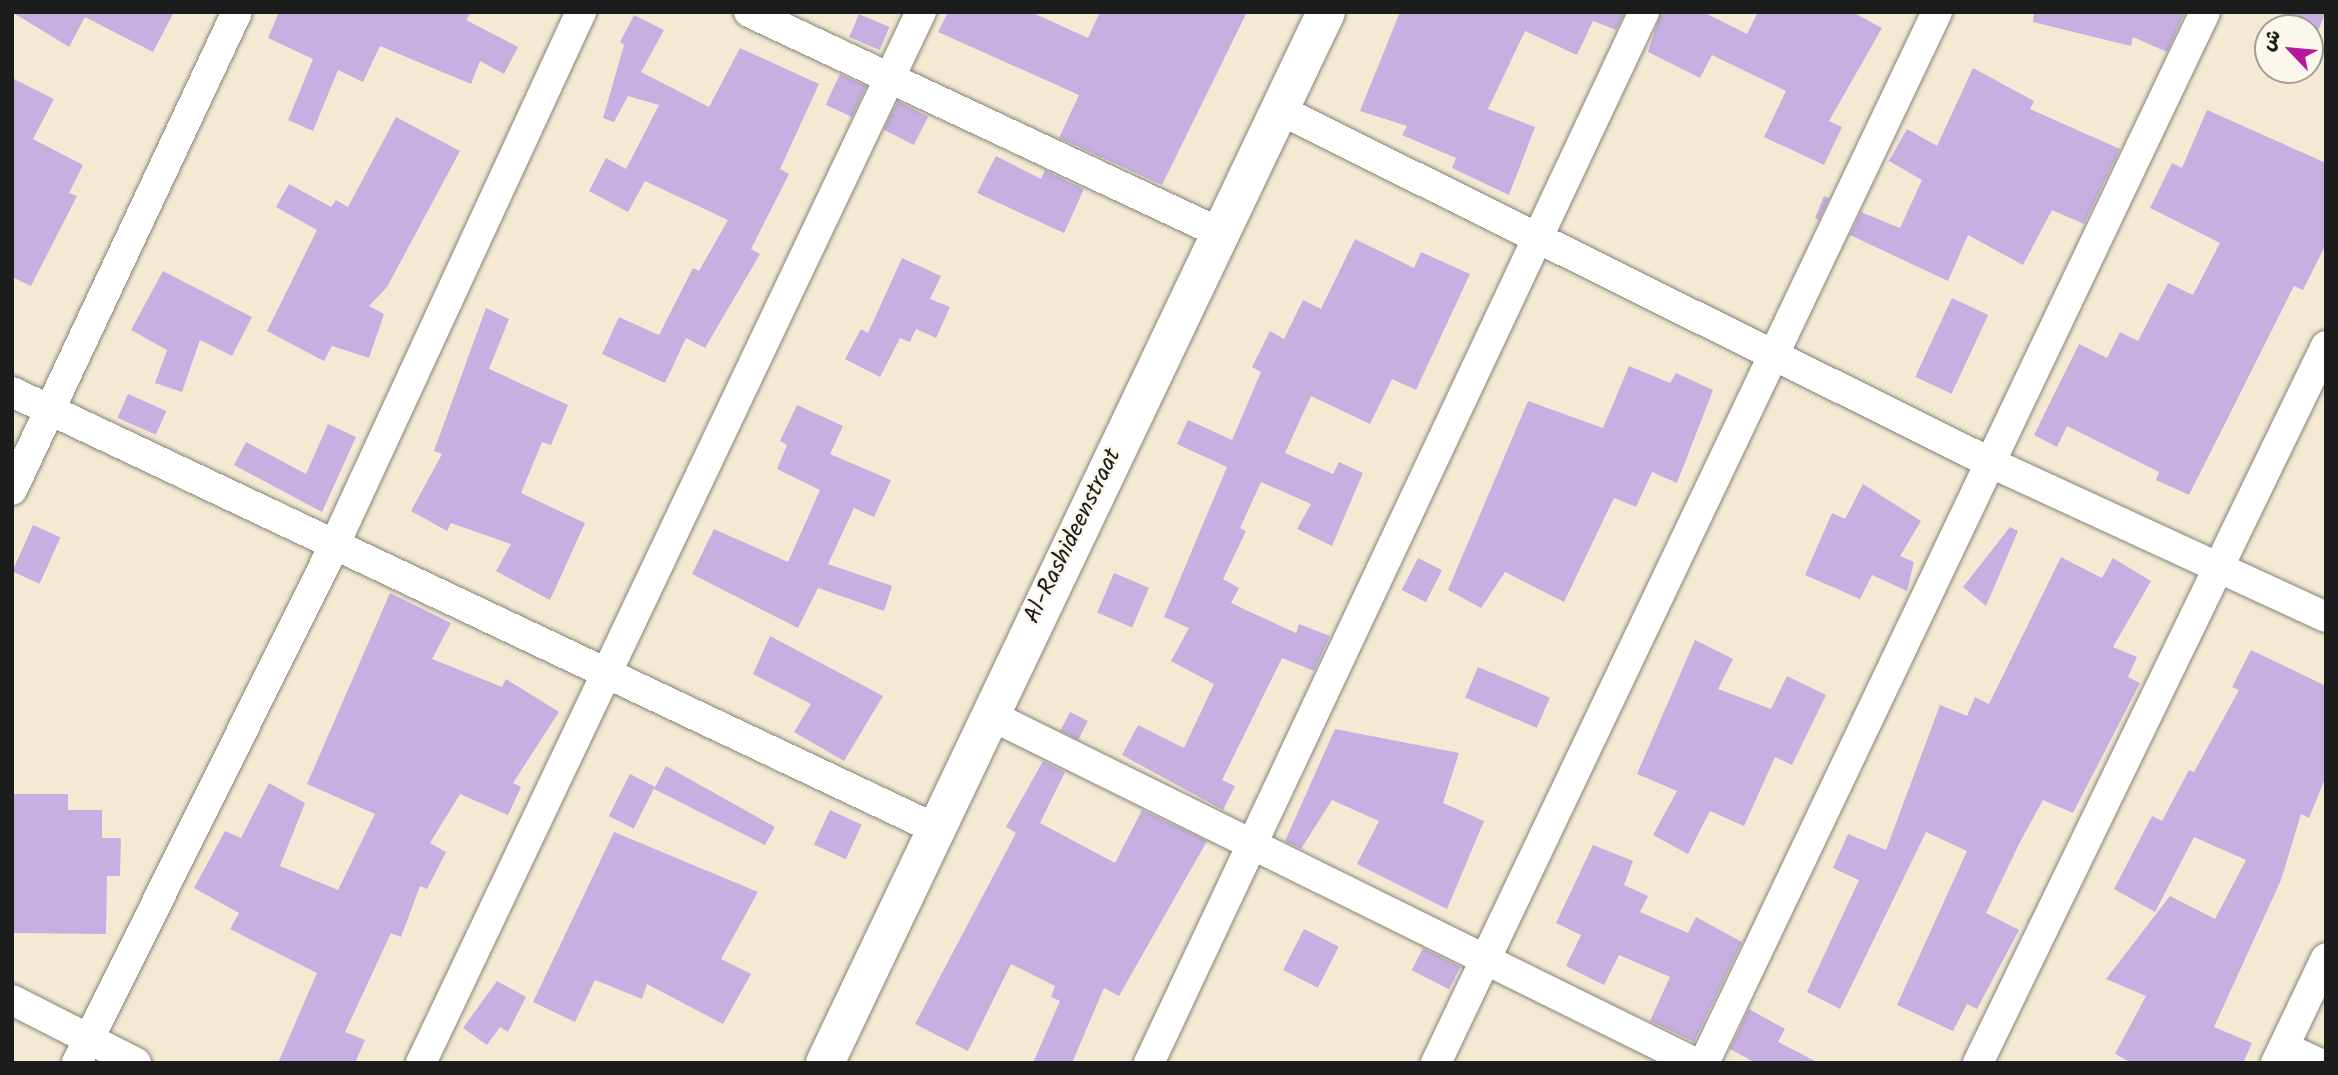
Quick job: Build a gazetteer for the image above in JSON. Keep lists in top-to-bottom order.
{
  "streets": {
    "street": ["Al-Rashideenstraat"]
  },
  "north": "top left"
}
